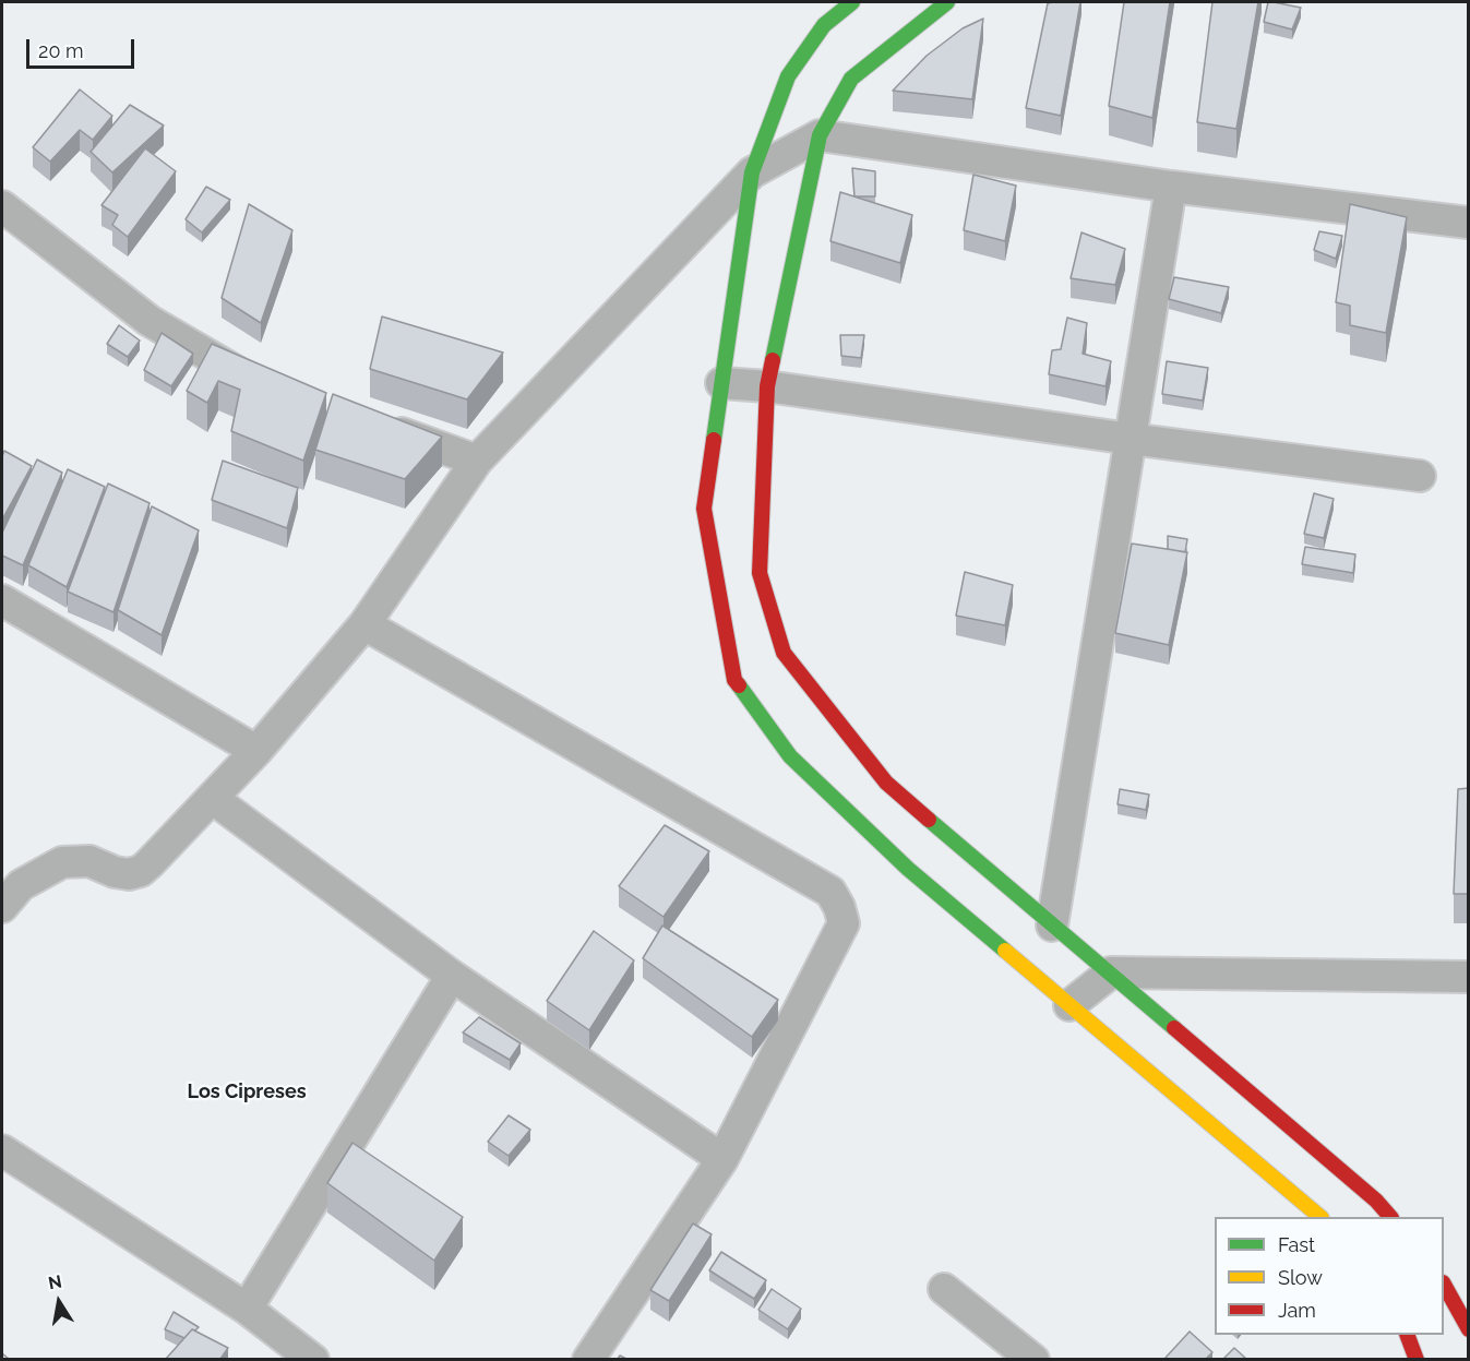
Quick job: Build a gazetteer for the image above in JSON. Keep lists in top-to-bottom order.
{
  "districts": ["Los Cipreses"],
  "legend": ["Fast", "Slow", "Jam"],
  "scale_bar": "20 m",
  "north": "top"
}
